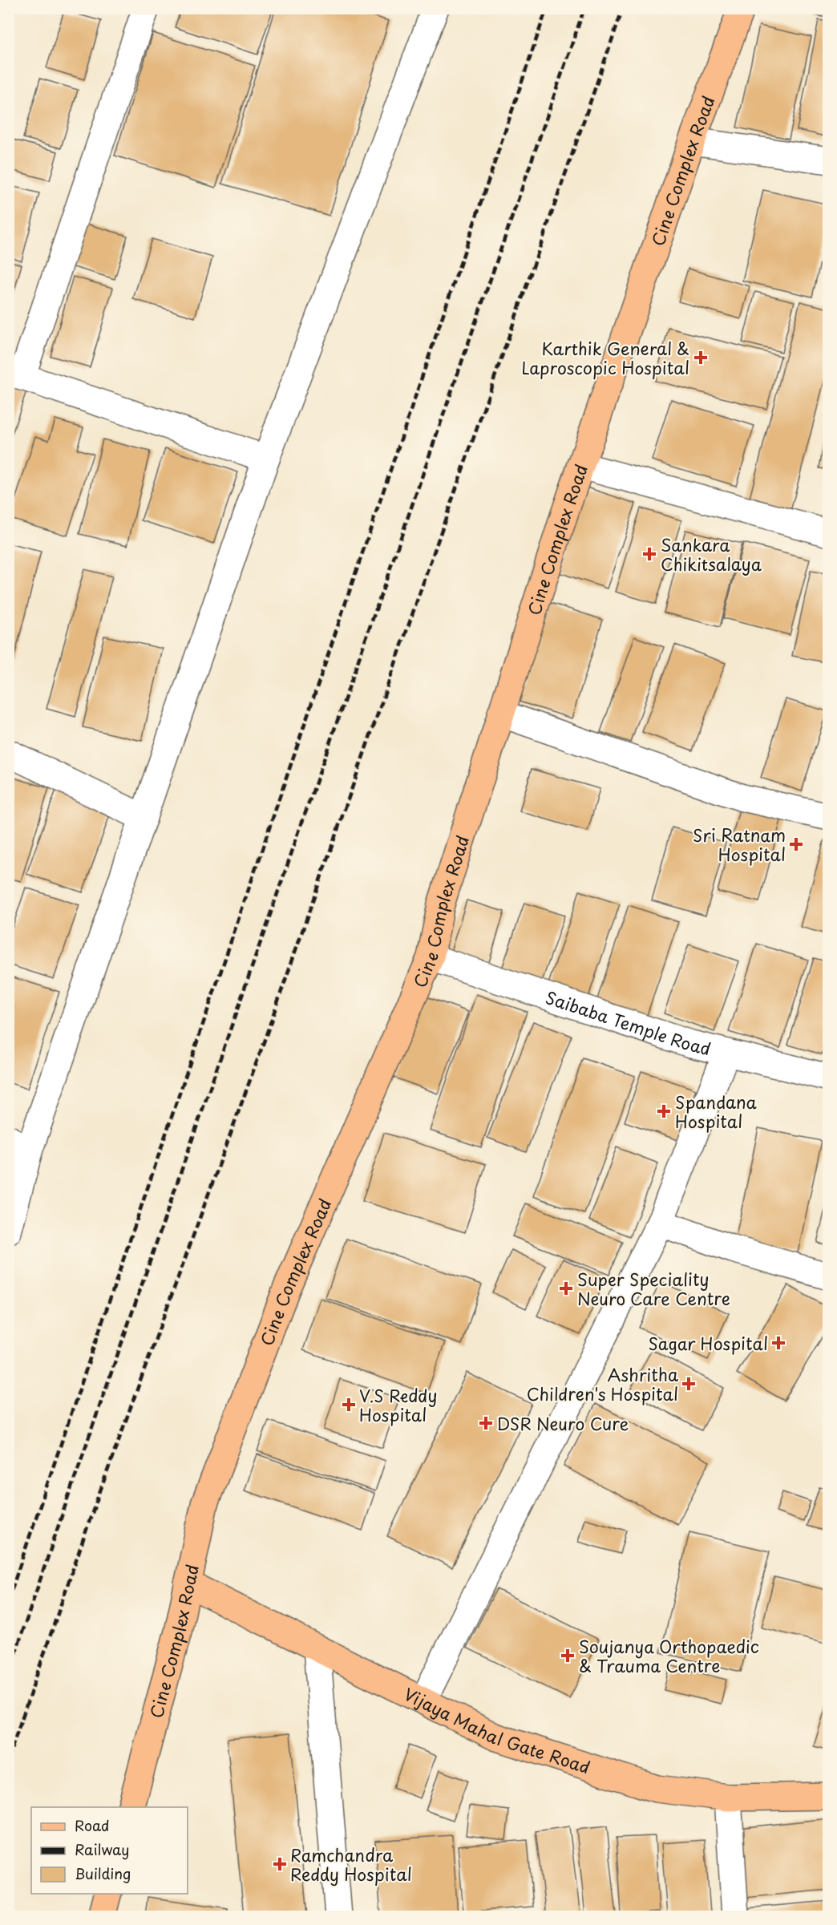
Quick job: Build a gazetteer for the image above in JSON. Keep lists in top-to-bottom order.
{
  "streets": {
    "main road": ["Cine Complex Road", "Vijaya Mahal Gate Road"],
    "street": ["Saibaba Temple Road"]
  },
  "crossings": [
    ["Cine Complex Road", "Saibaba Temple Road"],
    ["Cine Complex Road", "Vijaya Mahal Gate Road"]
  ],
  "places": {
    "health": [
      "Karthik General & Laproscopic Hospital",
      "Sankara Chikitsalaya",
      "Sri Ratnam Hospital",
      "Spandana Hospital",
      "Super Speciality Neuro Care Centre",
      "Sagar Hospital",
      "Ashritha Children's Hospital",
      "V.S Reddy Hospital",
      "DSR Neuro Cure",
      "Soujanya Orthopaedic & Trauma Centre",
      "Ramchandra Reddy Hospital"
    ]
  },
  "legend": ["Road", "Railway", "Building"]
}
